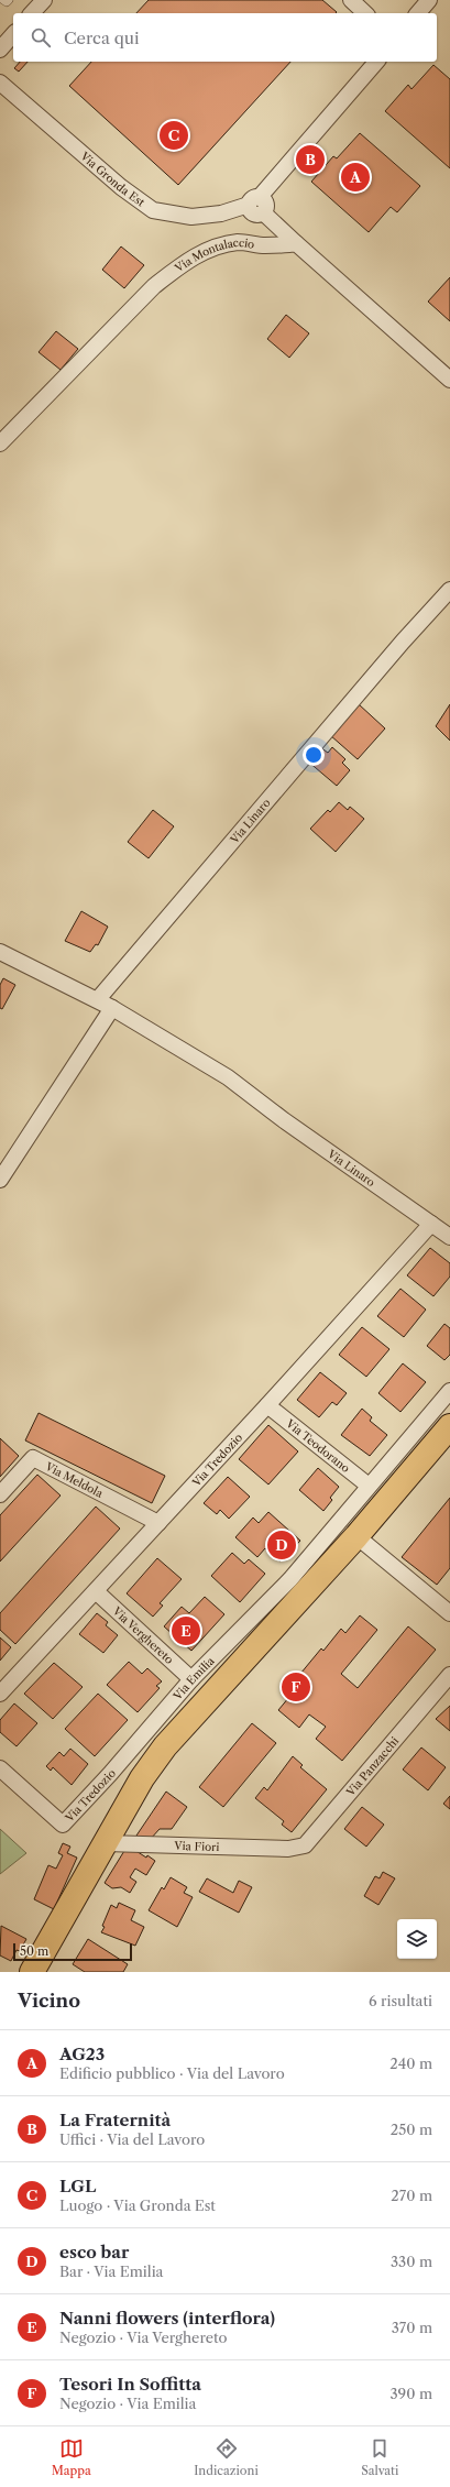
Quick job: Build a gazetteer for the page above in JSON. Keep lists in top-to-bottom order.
{
  "streets": {
    "main road": ["Via Emilia"],
    "street": [
      "Via Gronda Est",
      "Via Montalaccio",
      "Via Linaro",
      "Via Teodorano",
      "Via Tredozio",
      "Via Meldola",
      "Via Verghereto",
      "Via Panzacchi",
      "Via Fiori"
    ]
  },
  "crossings": [
    ["Via Linaro", "Via Tredozio"],
    ["Via Teodorano", "Via Tredozio"],
    ["Via Teodorano", "Via Emilia"],
    ["Via Tredozio", "Via Meldola"],
    ["Via Tredozio", "Via Verghereto"],
    ["Via Tredozio", "Via Emilia"],
    ["Via Verghereto", "Via Emilia"],
    ["Via Emilia", "Via Fiori"],
    ["Via Panzacchi", "Via Fiori"]
  ],
  "scale_bar": "50 m",
  "page": {
    "search": "Cerca qui",
    "pins": [
      "C",
      "B",
      "A",
      "D",
      "E",
      "F"
    ],
    "scale": "50 m",
    "heading": ["Vicino", "6 risultati"],
    "list": [
      {
        "mark": "A",
        "name": "AG23",
        "note": "Edificio pubblico · Via del Lavoro",
        "value": "240 m"
      },
      {
        "mark": "B",
        "name": "La Fraternità",
        "note": "Uffici · Via del Lavoro",
        "value": "250 m"
      },
      {
        "mark": "C",
        "name": "LGL",
        "note": "Luogo · Via Gronda Est",
        "value": "270 m"
      },
      {
        "mark": "D",
        "name": "esco bar",
        "note": "Bar · Via Emilia",
        "value": "330 m"
      },
      {
        "mark": "E",
        "name": "Nanni flowers (interflora)",
        "note": "Negozio · Via Verghereto",
        "value": "370 m"
      },
      {
        "mark": "F",
        "name": "Tesori In Soffitta",
        "note": "Negozio · Via Emilia",
        "value": "390 m"
      }
    ],
    "nav": ["Mappa", "Indicazioni", "Salvati"]
  }
}
